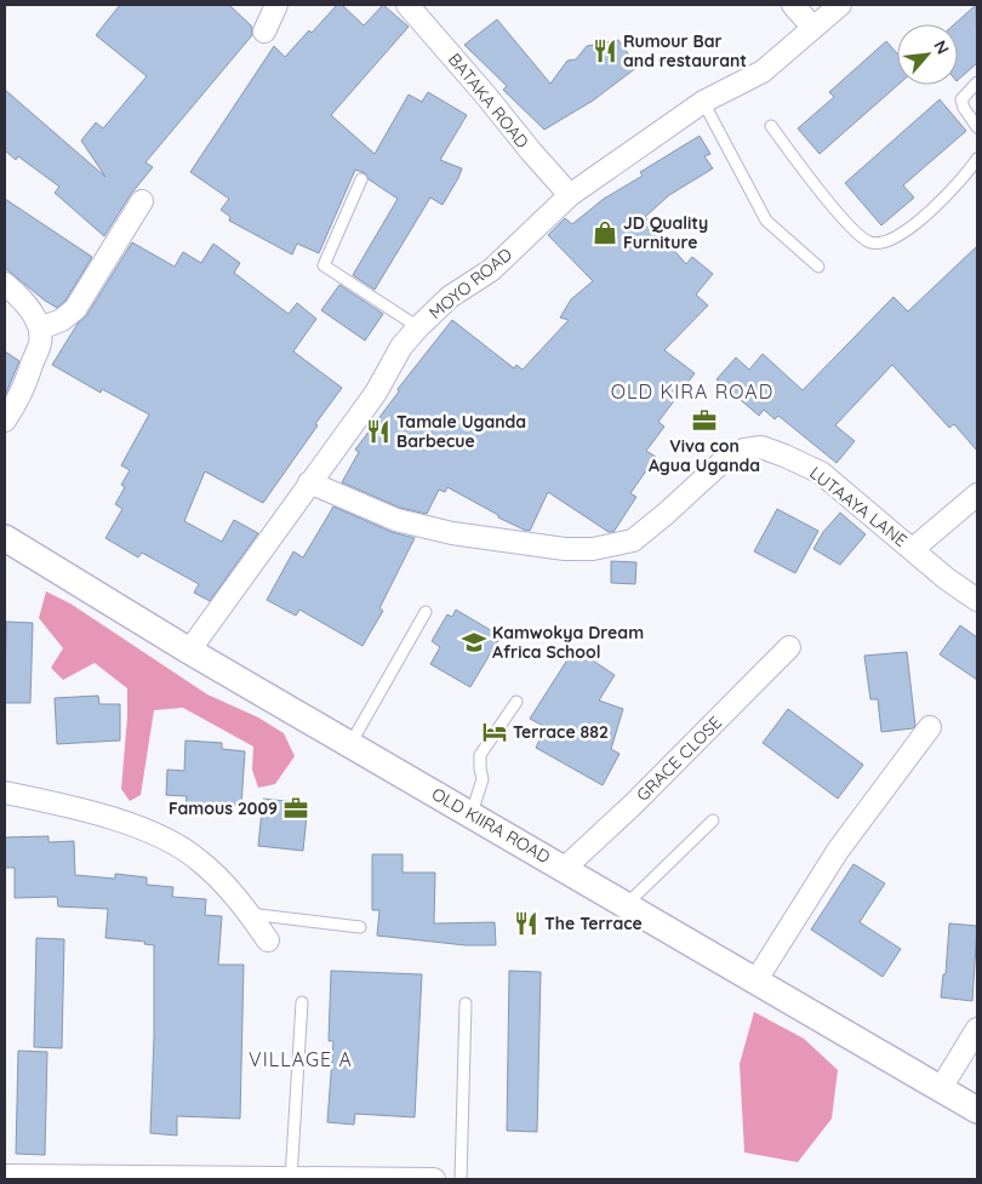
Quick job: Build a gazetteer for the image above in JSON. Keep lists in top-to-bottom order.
{
  "streets": {
    "street": [
      "BATAKA ROAD",
      "MOYO ROAD",
      "LUTAAYA LANE",
      "GRACE CLOSE",
      "OLD KIIRA ROAD"
    ]
  },
  "crossings": [
    ["BATAKA ROAD", "MOYO ROAD"],
    ["MOYO ROAD", "LUTAAYA LANE"],
    ["MOYO ROAD", "OLD KIIRA ROAD"],
    ["GRACE CLOSE", "OLD KIIRA ROAD"]
  ],
  "districts": ["OLD KIRA ROAD", "VILLAGE A"],
  "places": {
    "restaurant": ["Rumour Bar and restaurant", "Tamale Uganda Barbecue", "The Terrace"],
    "shop": ["JD Quality Furniture"],
    "office": ["Viva con Agua Uganda", "Famous 2009"],
    "school or university": ["Kamwokya Dream Africa School"],
    "hotel": ["Terrace 882"]
  },
  "north": "top right"
}
